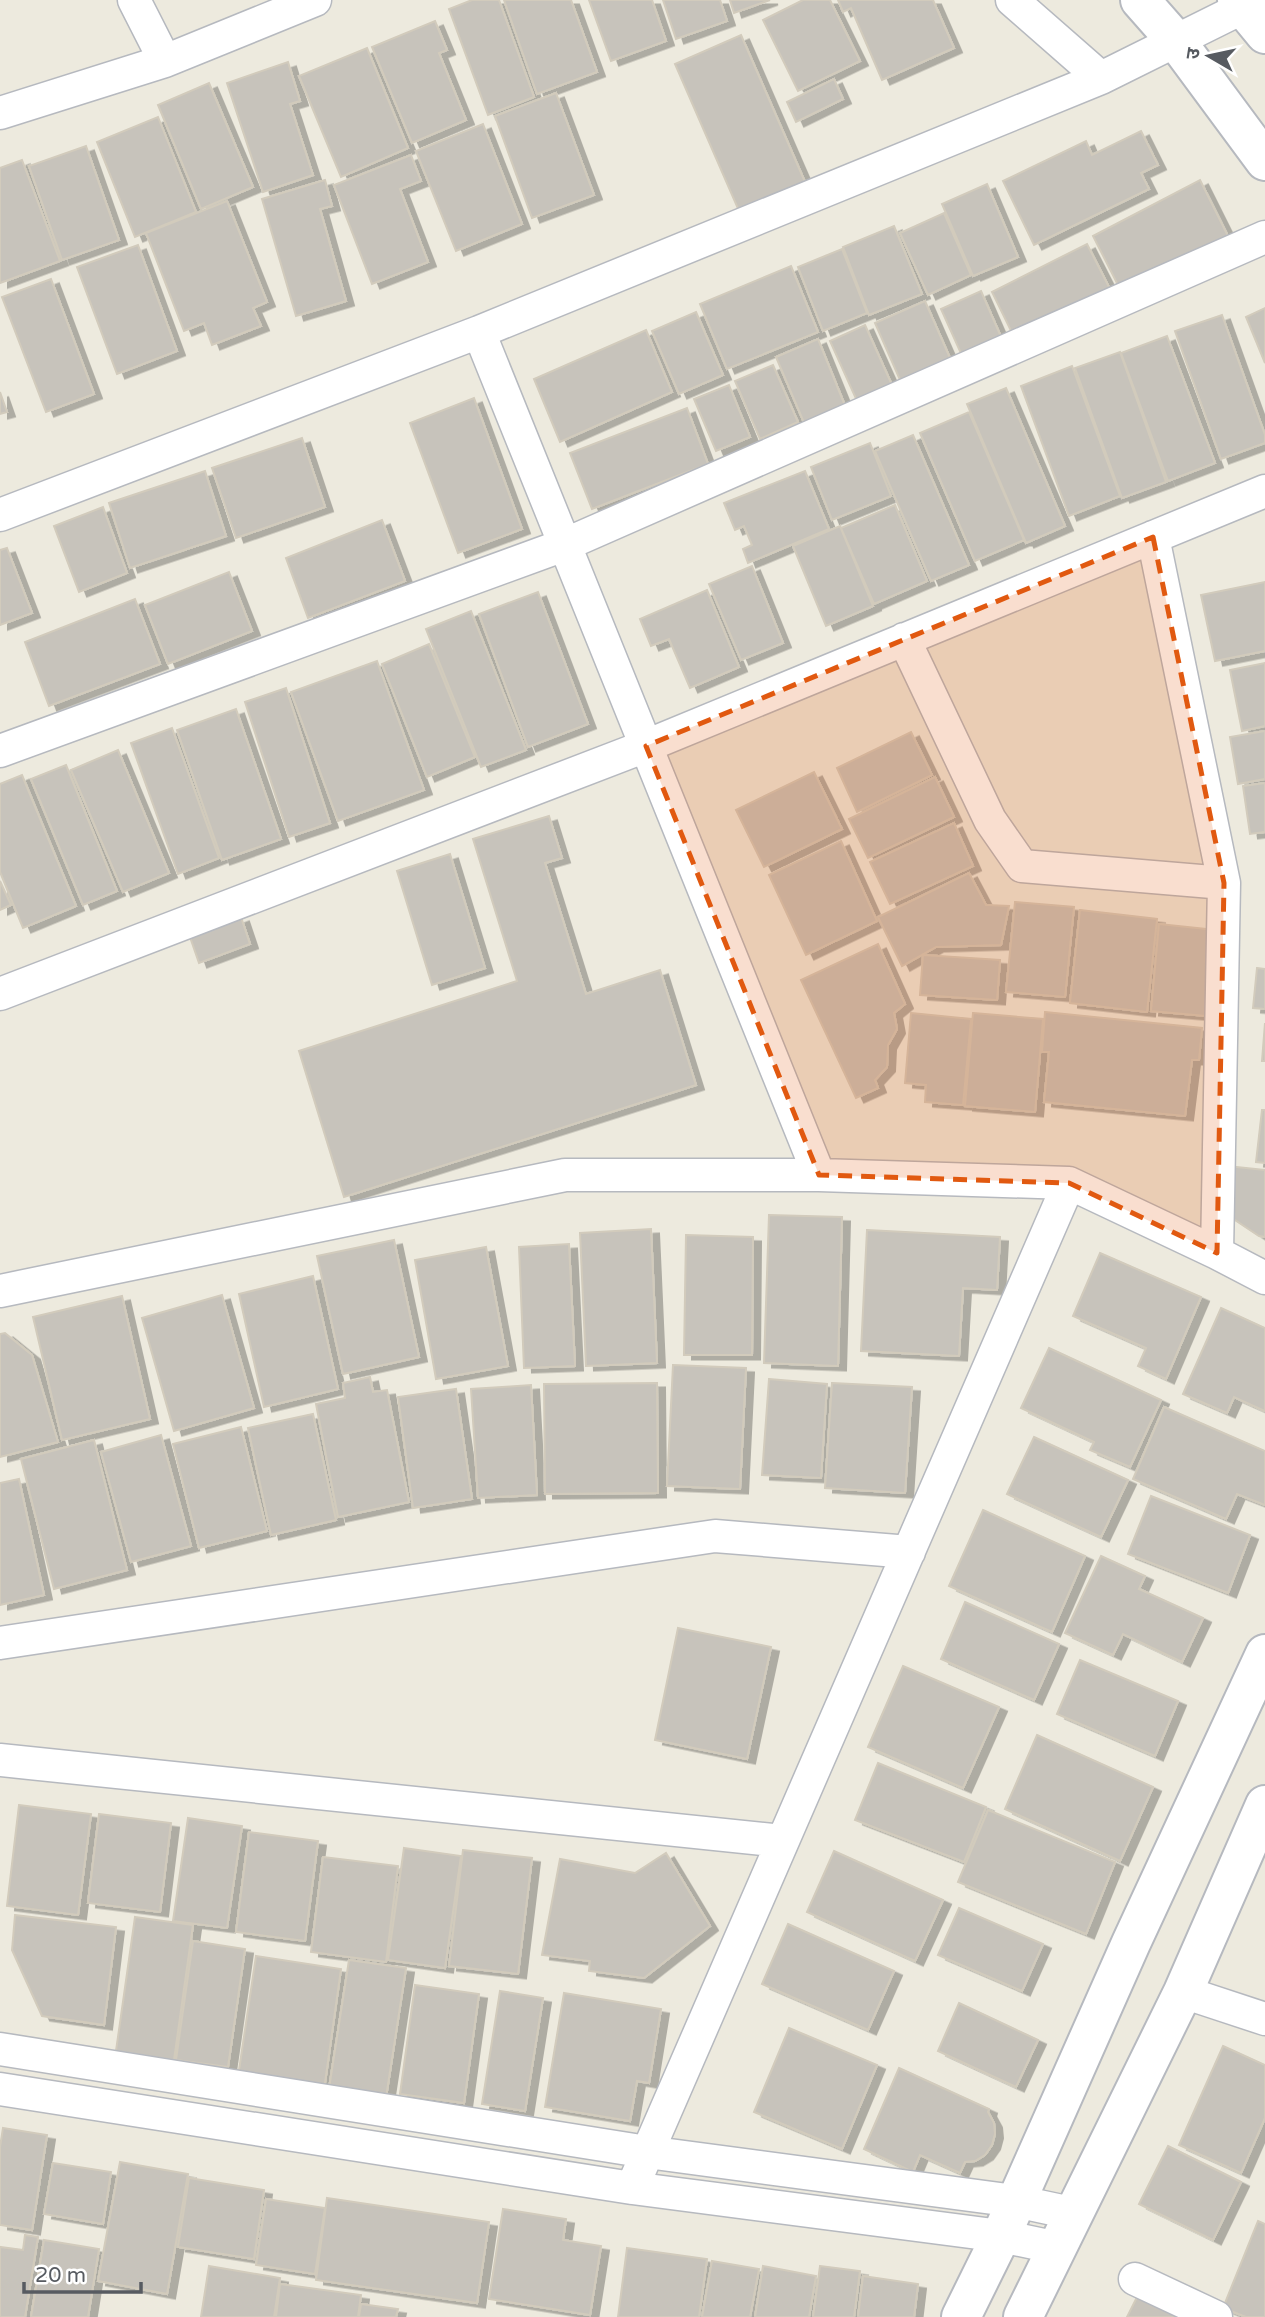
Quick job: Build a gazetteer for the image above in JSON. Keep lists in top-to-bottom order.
{
  "scale_bar": "20 m",
  "north": "left"
}
